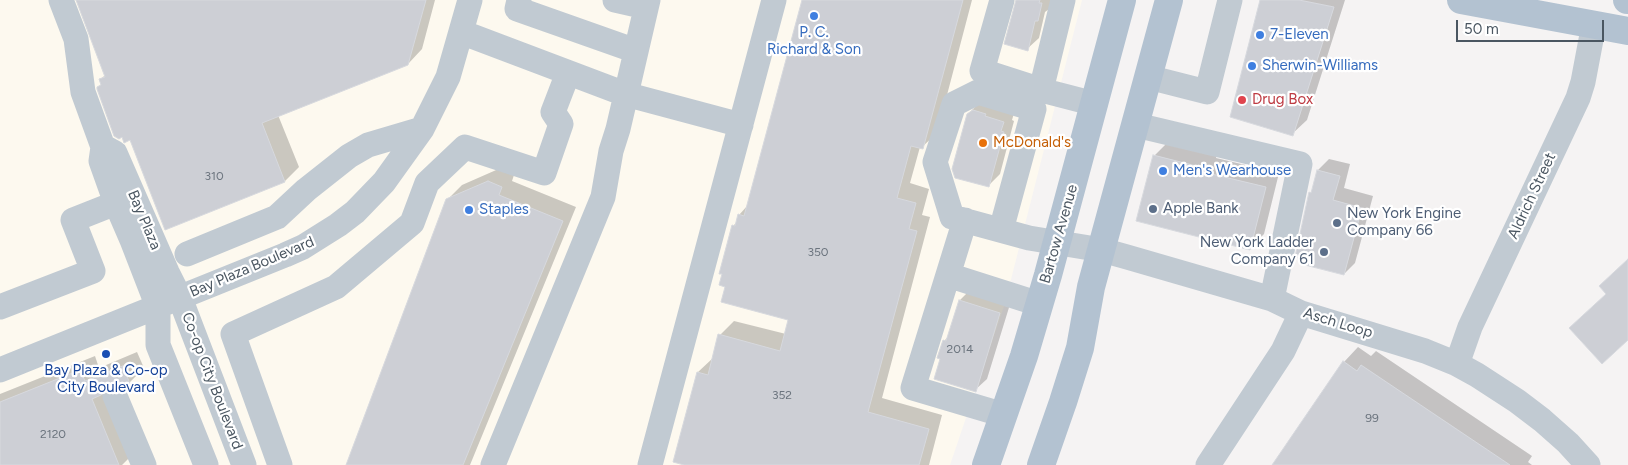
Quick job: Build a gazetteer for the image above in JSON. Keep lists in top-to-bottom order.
{
  "streets": {
    "main road": ["Bartow Avenue"],
    "street": [
      "Aldrich Street",
      "Bay Plaza",
      "Bay Plaza Boulevard",
      "Asch Loop",
      "Co-op City Boulevard"
    ]
  },
  "crossings": [
    ["Aldrich Street", "Asch Loop"],
    ["Bay Plaza", "Bay Plaza Boulevard"],
    ["Bay Plaza", "Co-op City Boulevard"],
    ["Bartow Avenue", "Asch Loop"],
    ["Bay Plaza Boulevard", "Co-op City Boulevard"]
  ],
  "places": [
    "P. C. Richard & Son",
    "7-Eleven",
    "Sherwin-Williams",
    "Drug Box",
    "McDonald's",
    "Men's Wearhouse",
    "Apple Bank",
    "Staples",
    "New York Engine Company 66",
    "New York Ladder Company 61",
    "Bay Plaza & Co-op City Boulevard"
  ],
  "house_numbers": [
    "310",
    "350",
    "2014",
    "352",
    "99",
    "2120"
  ],
  "scale_bar": "50 m"
}
